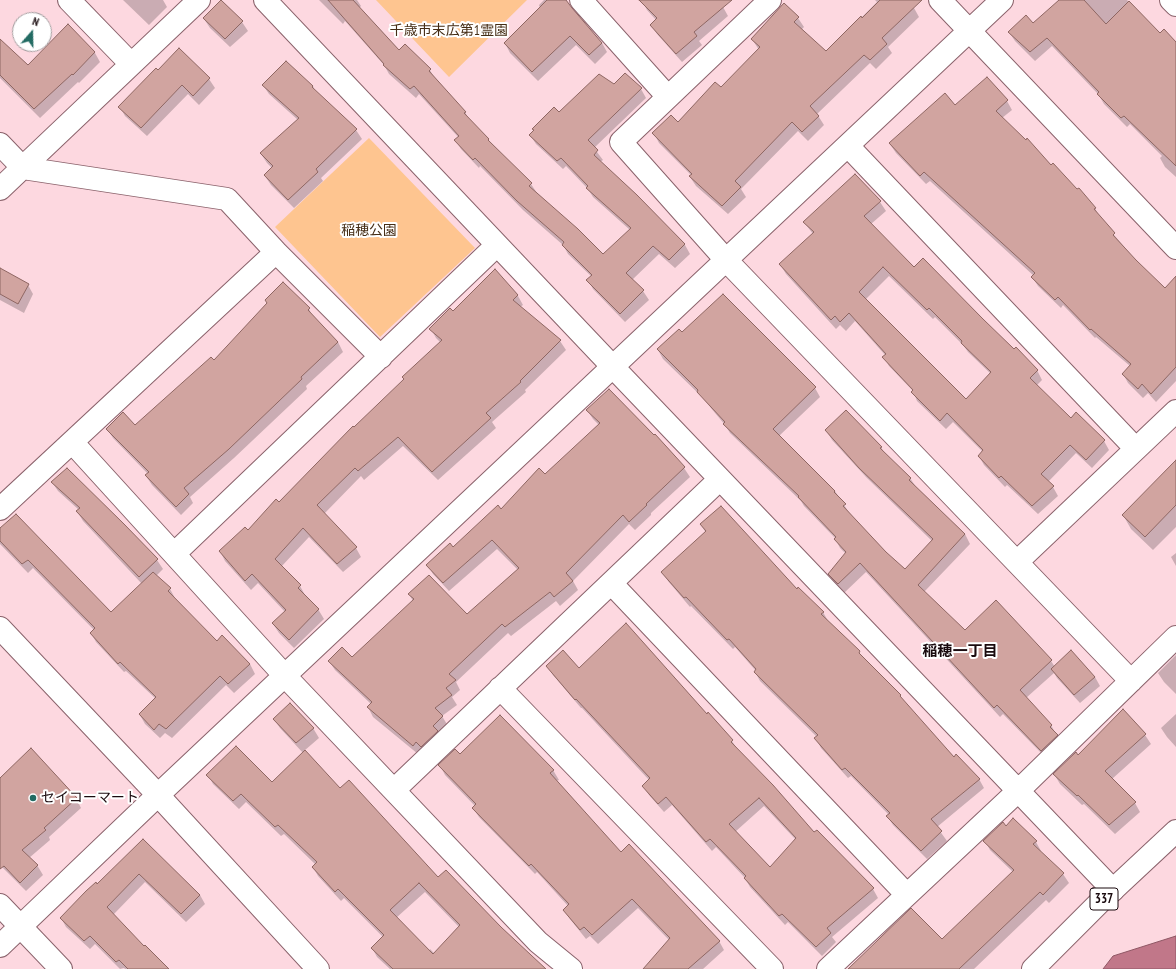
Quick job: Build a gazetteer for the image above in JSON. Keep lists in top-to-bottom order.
{
  "streets": {
    "main road": ["337"]
  },
  "districts": ["稲穂一丁目"],
  "parks": ["千歳市末広第1霊園", "稲穂公園"],
  "places": ["セイコーマート"],
  "north": "top"
}
